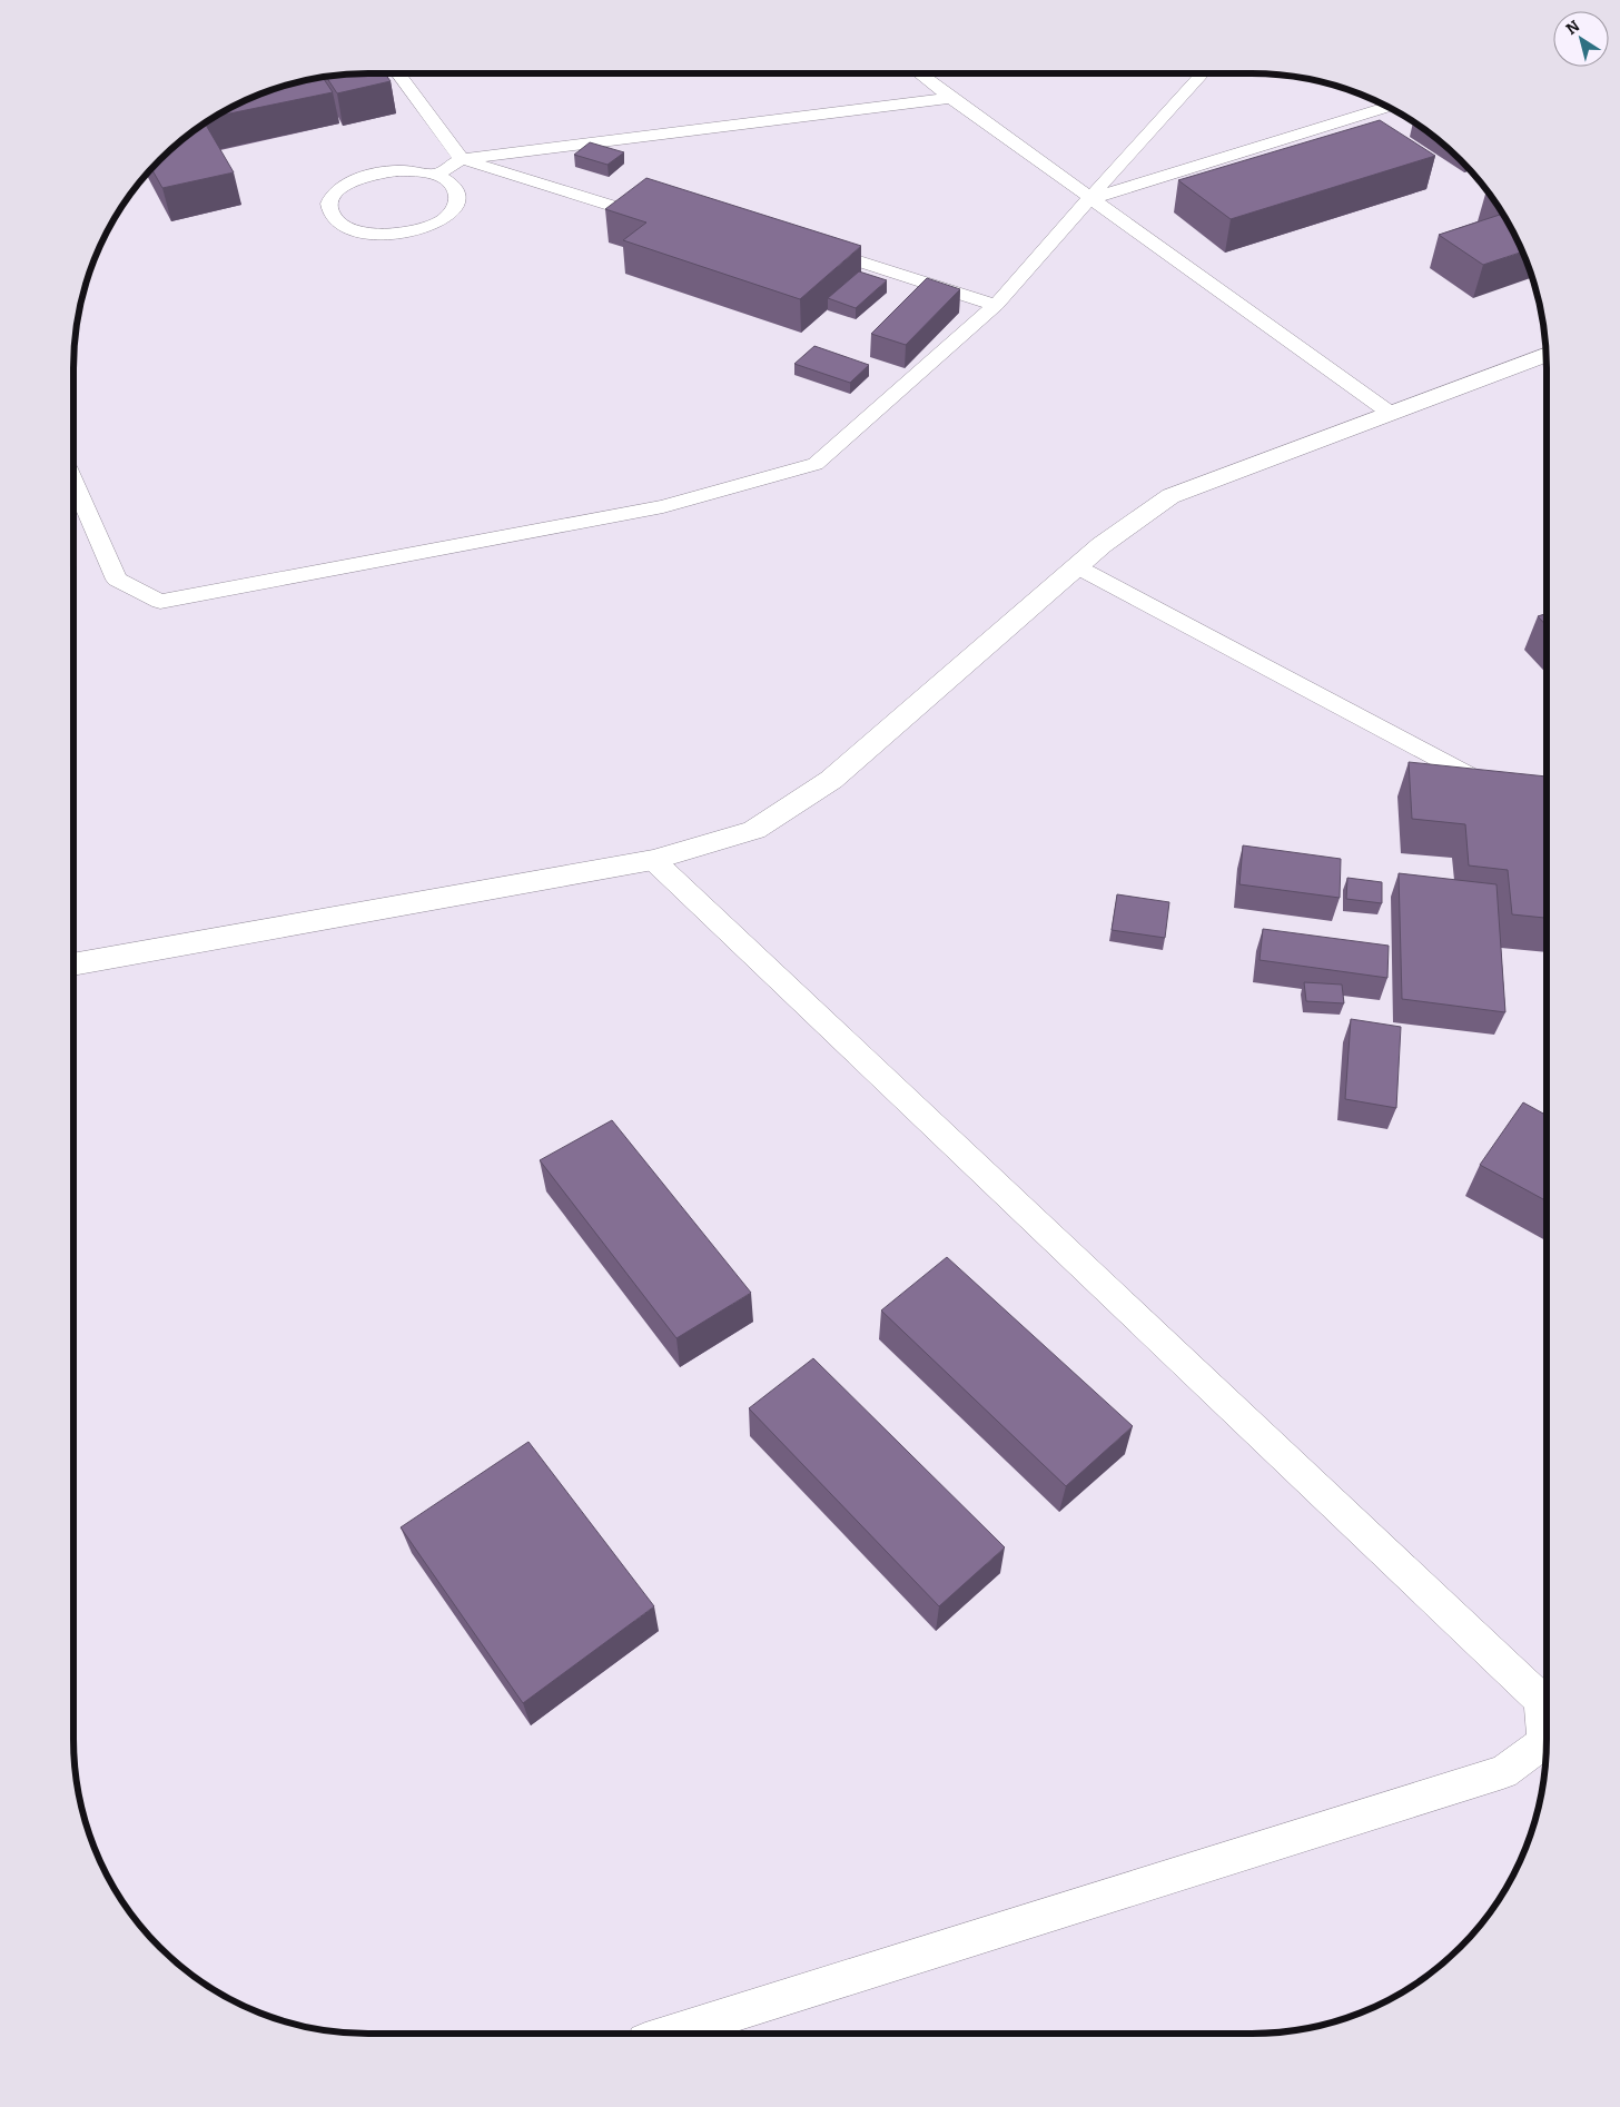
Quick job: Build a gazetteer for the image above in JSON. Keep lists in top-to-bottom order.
{
  "north": "top left"
}
